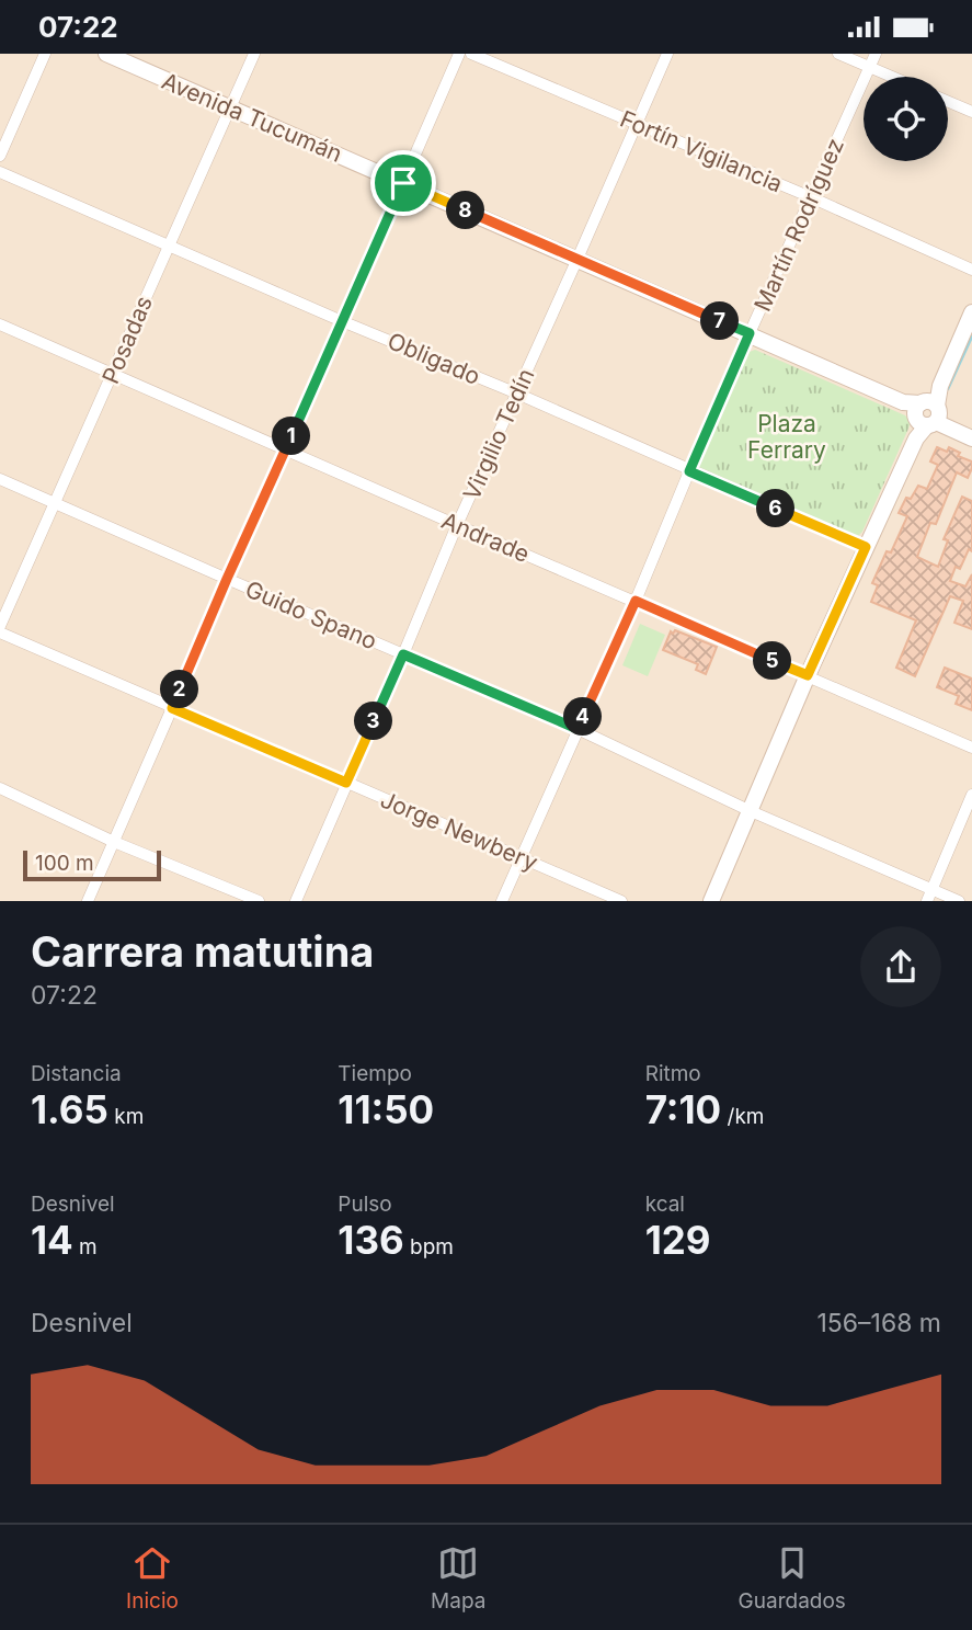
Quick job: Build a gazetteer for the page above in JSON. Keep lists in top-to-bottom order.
{
  "streets": {
    "main road": ["Avenida Tucumán"],
    "street": [
      "Fortín Vigilancia",
      "Martín Rodríguez",
      "Posadas",
      "Obligado",
      "Virgilio Tedín",
      "Andrade",
      "Guido Spano",
      "Jorge Newbery"
    ]
  },
  "crossings": [
    ["Avenida Tucumán", "Martín Rodríguez"],
    ["Avenida Tucumán", "Posadas"],
    ["Avenida Tucumán", "Virgilio Tedín"],
    ["Fortín Vigilancia", "Martín Rodríguez"],
    ["Fortín Vigilancia", "Virgilio Tedín"],
    ["Martín Rodríguez", "Obligado"],
    ["Martín Rodríguez", "Andrade"],
    ["Martín Rodríguez", "Guido Spano"],
    ["Martín Rodríguez", "Jorge Newbery"],
    ["Posadas", "Obligado"],
    ["Posadas", "Andrade"],
    ["Posadas", "Guido Spano"],
    ["Obligado", "Virgilio Tedín"],
    ["Virgilio Tedín", "Andrade"],
    ["Virgilio Tedín", "Guido Spano"],
    ["Virgilio Tedín", "Jorge Newbery"]
  ],
  "parks": ["Plaza Ferrary"],
  "scale_bar": "100 m",
  "page": {
    "status": "07:22",
    "pins": [
      "8",
      "7",
      "1",
      "6",
      "5",
      "2",
      "4",
      "3"
    ],
    "scale": "100 m",
    "heading": ["Carrera matutina", "07:22"],
    "stats": [
      ["Distancia", "1.65 km"],
      ["Tiempo", "11:50"],
      ["Ritmo", "7:10 /km"],
      ["Desnivel", "14 m"],
      ["Pulso", "136 bpm"],
      ["kcal", "129"]
    ],
    "chart": ["Desnivel", "156–168 m"],
    "tabs": ["Inicio", "Mapa", "Guardados"]
  }
}
